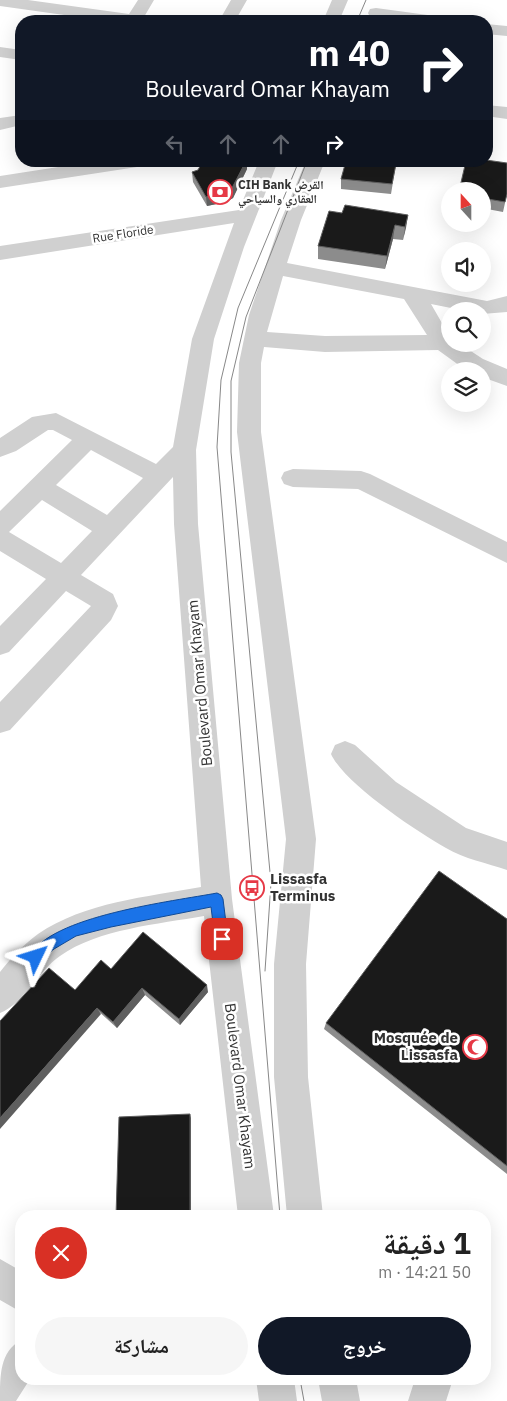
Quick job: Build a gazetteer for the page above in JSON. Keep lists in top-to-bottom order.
{
  "streets": {
    "street": ["Rue Floride", "Boulevard Omar Khayam"]
  },
  "crossings": [
    ["Rue Floride", "Boulevard Omar Khayam"]
  ],
  "places": {
    "bank": ["CIH Bank القرض العقاري والسياحي"],
    "bus stop": ["Lissasfa Terminus"],
    "mosque": ["Mosquée de Lissasfa"]
  },
  "north": "top",
  "page": {
    "turn": ["40 m", "Boulevard Omar Khayam"],
    "heading": ["1 دقيقة", "50 m · 14:21"],
    "buttons": ["خروج", "مشاركة"]
  }
}
